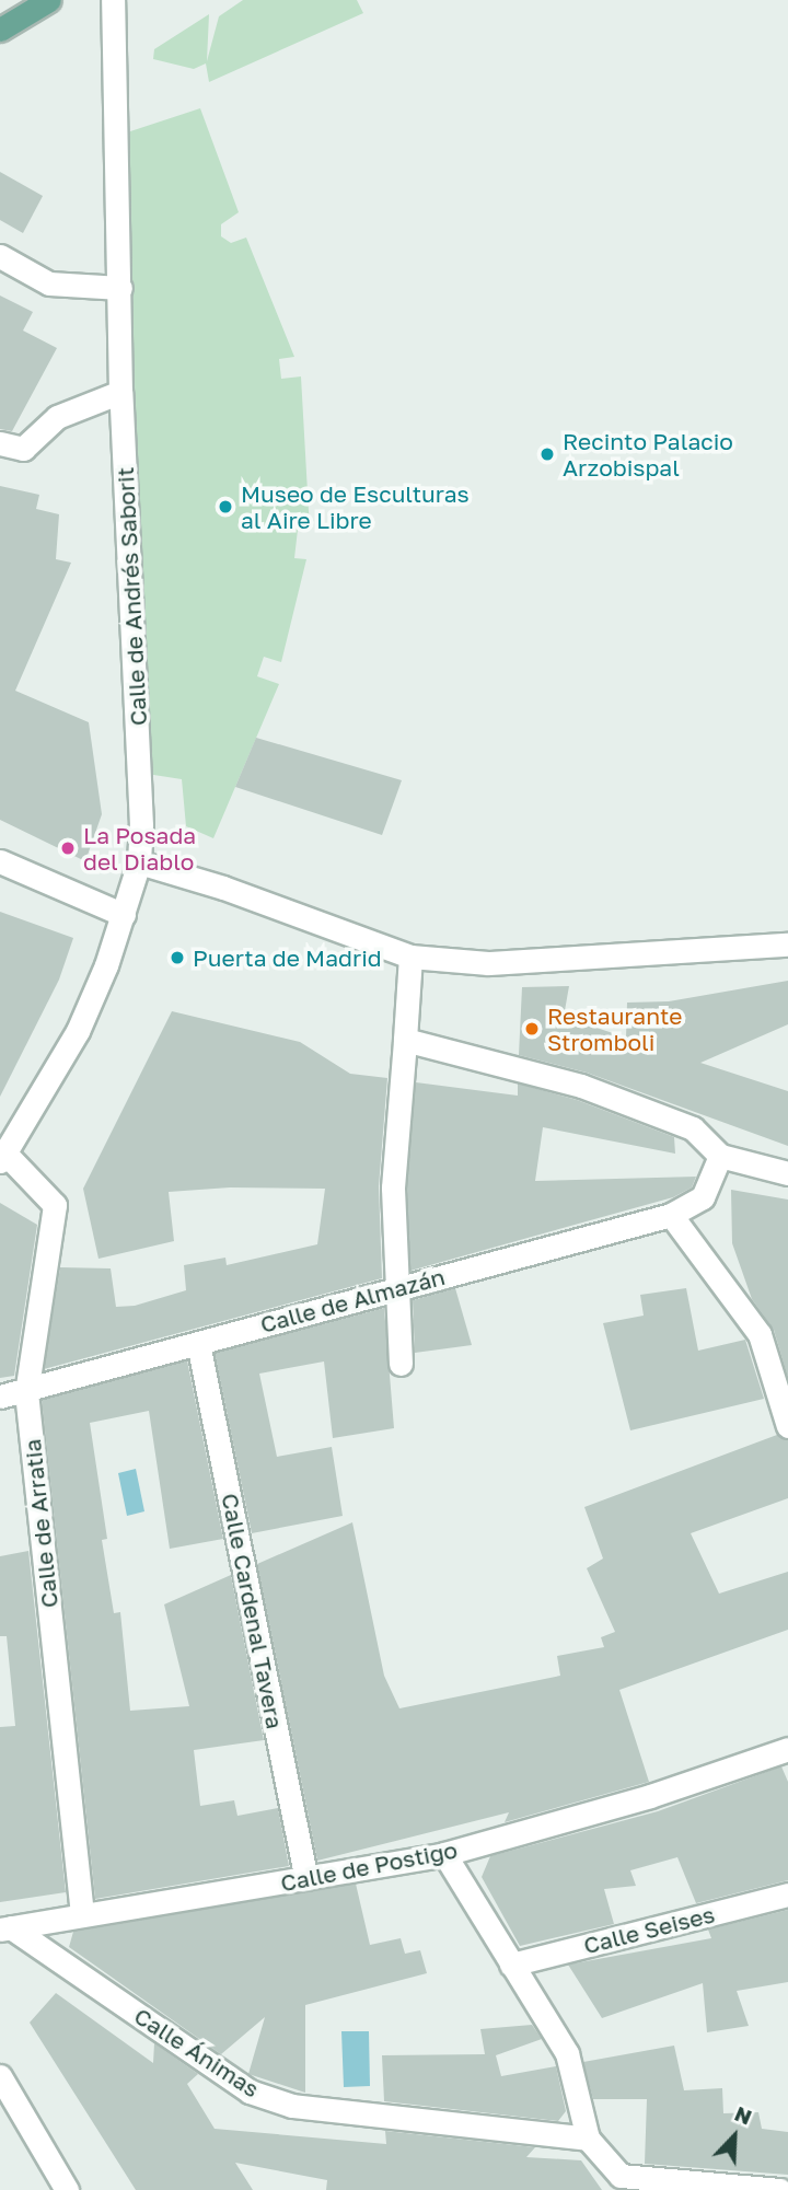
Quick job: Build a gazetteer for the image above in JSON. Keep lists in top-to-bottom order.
{
  "streets": {
    "street": [
      "Calle de Andrés Saborit",
      "Calle de Almazán",
      "Calle de Arratia",
      "Calle Cardenal Tavera",
      "Calle de Postigo",
      "Calle Seises",
      "Calle Ánimas"
    ]
  },
  "crossings": [
    ["Calle de Andrés Saborit", "Calle de Arratia"],
    ["Calle de Almazán", "Calle de Arratia"],
    ["Calle de Almazán", "Calle Cardenal Tavera"],
    ["Calle de Arratia", "Calle de Postigo"],
    ["Calle Cardenal Tavera", "Calle de Postigo"],
    ["Calle de Postigo", "Calle Ánimas"]
  ],
  "places": [
    "Recinto Palacio Arzobispal",
    "Museo de Esculturas al Aire Libre",
    "La Posada del Diablo",
    "Puerta de Madrid",
    "Restaurante Stromboli"
  ],
  "north": "top right"
}
